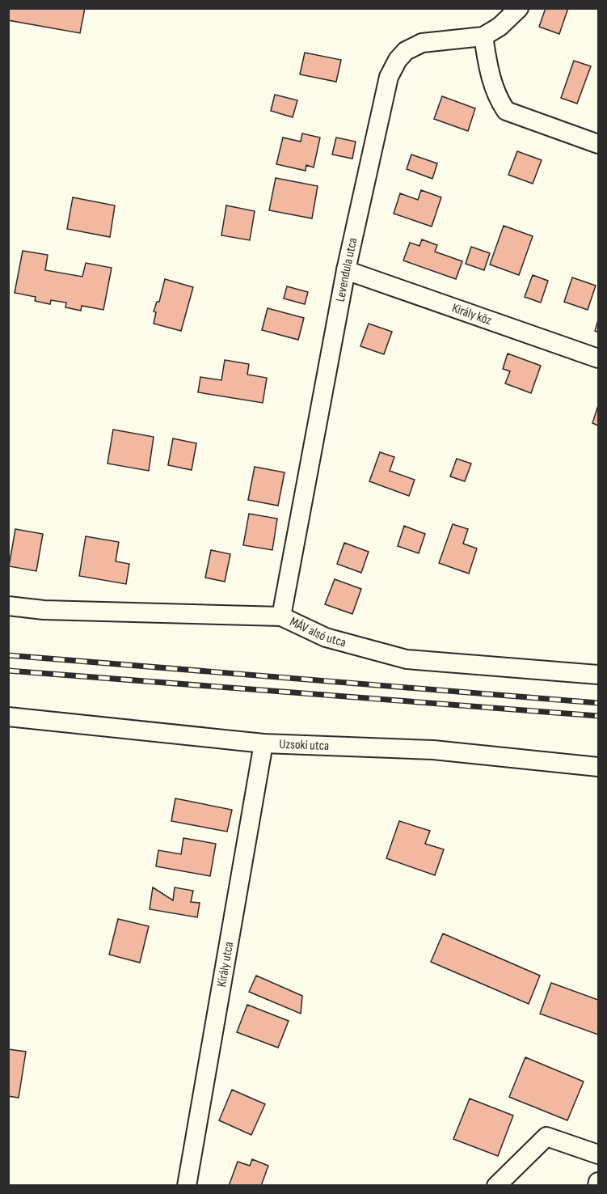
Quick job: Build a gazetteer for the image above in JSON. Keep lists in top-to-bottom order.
{
  "streets": {
    "street": [
      "Levendula utca",
      "Király köz",
      "MÁV alsó utca",
      "Uzsoki utca",
      "Király utca"
    ]
  },
  "crossings": [
    ["Levendula utca", "Király köz"],
    ["Levendula utca", "MÁV alsó utca"],
    ["Uzsoki utca", "Király utca"]
  ]
}
